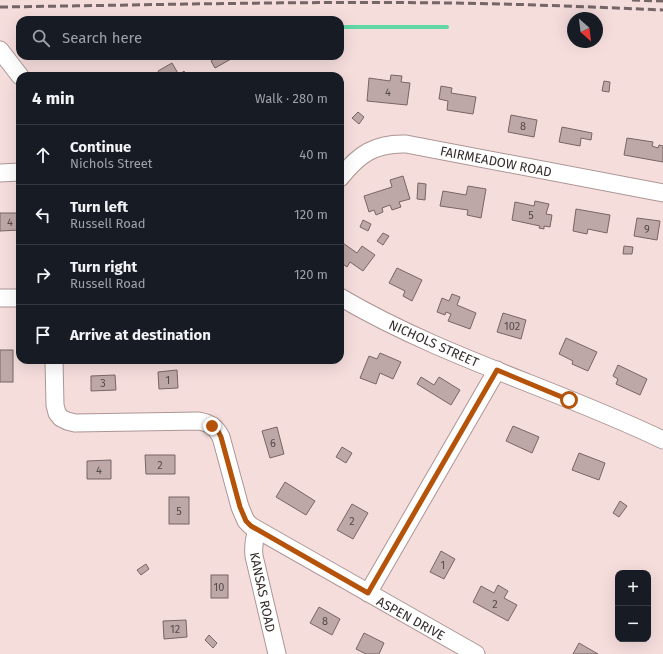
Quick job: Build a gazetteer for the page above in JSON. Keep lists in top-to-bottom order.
{
  "streets": {
    "street": [
      "FAIRMEADOW ROAD",
      "NICHOLS STREET",
      "KANSAS ROAD",
      "ASPEN DRIVE"
    ]
  },
  "crossings": [
    ["KANSAS ROAD", "ASPEN DRIVE"]
  ],
  "house_numbers": [
    "4",
    "8",
    "5",
    "4",
    "9",
    "102",
    "1",
    "3",
    "6",
    "2",
    "4",
    "5",
    "2",
    "1",
    "10",
    "2",
    "8",
    "12"
  ],
  "north": "bottom right",
  "page": {
    "search": "Search here",
    "heading": ["4 min", "Walk · 280 m"],
    "list": [
      ["Continue", "Nichols Street", "40 m"],
      ["Turn left", "Russell Road", "120 m"],
      ["Turn right", "Russell Road", "120 m"],
      "Arrive at destination"
    ],
    "map_buttons": ["+", "−"]
  }
}
